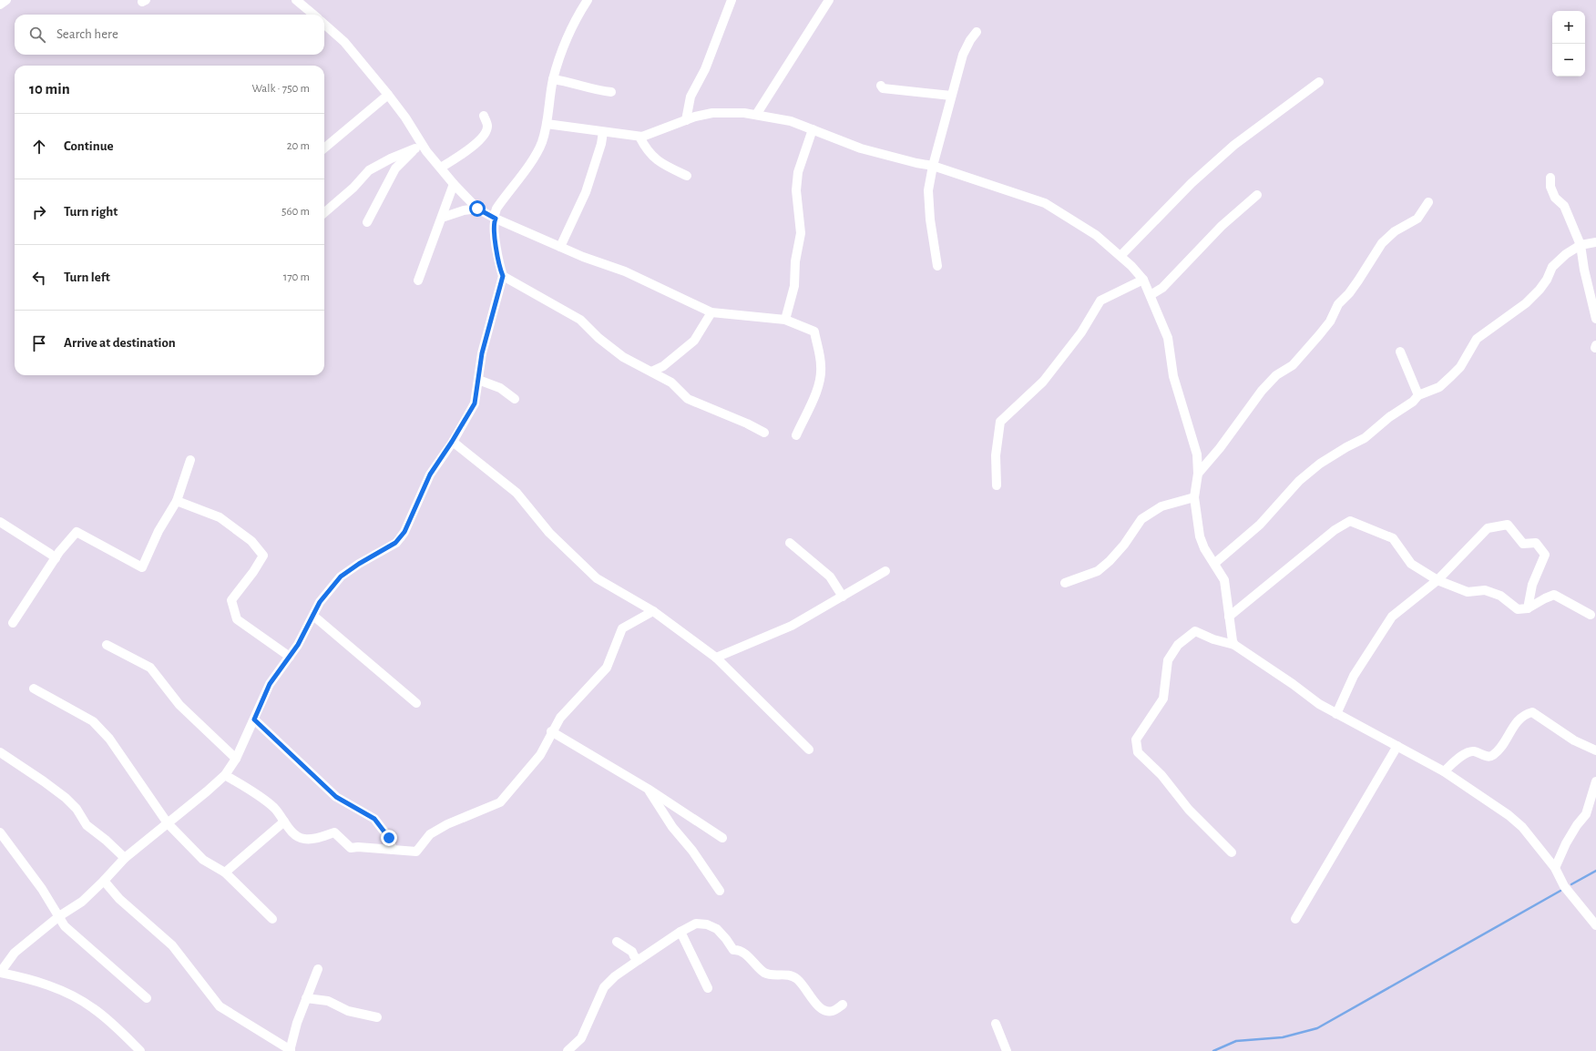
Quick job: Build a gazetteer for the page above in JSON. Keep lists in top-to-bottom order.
{
  "page": {
    "map_buttons": ["+", "−"],
    "search": "Search here",
    "heading": ["10 min", "Walk · 750 m"],
    "list": [
      ["Continue", "20 m"],
      ["Turn right", "560 m"],
      ["Turn left", "170 m"],
      "Arrive at destination"
    ]
  }
}
